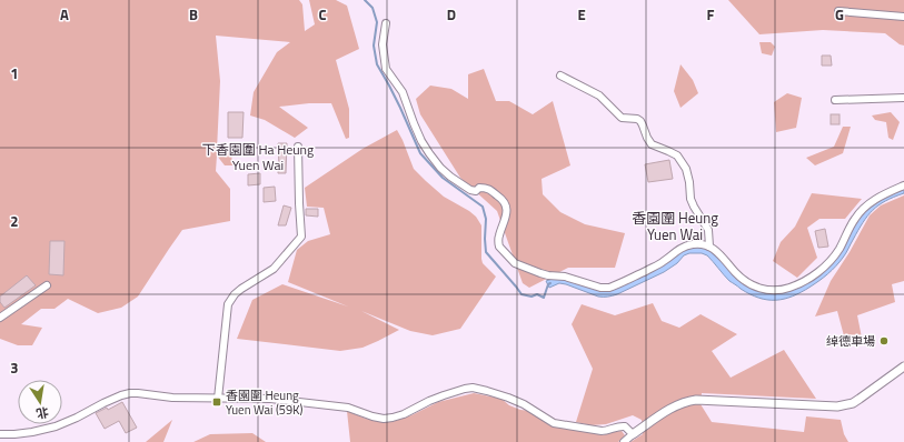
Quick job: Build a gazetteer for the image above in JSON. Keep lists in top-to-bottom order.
{
  "districts": ["下香園圍 Ha Heung Yuen Wai", "香園圍 Heung Yuen Wai"],
  "places": {
    "other": ["绰德車場"],
    "transit": ["香園圍 Heung Yuen Wai (59K)"]
  },
  "north": "bottom",
  "grid": {
    "columns": [
      "A",
      "B",
      "C",
      "D",
      "E",
      "F",
      "G"
    ],
    "rows": ["1", "2", "3"]
  }
}
